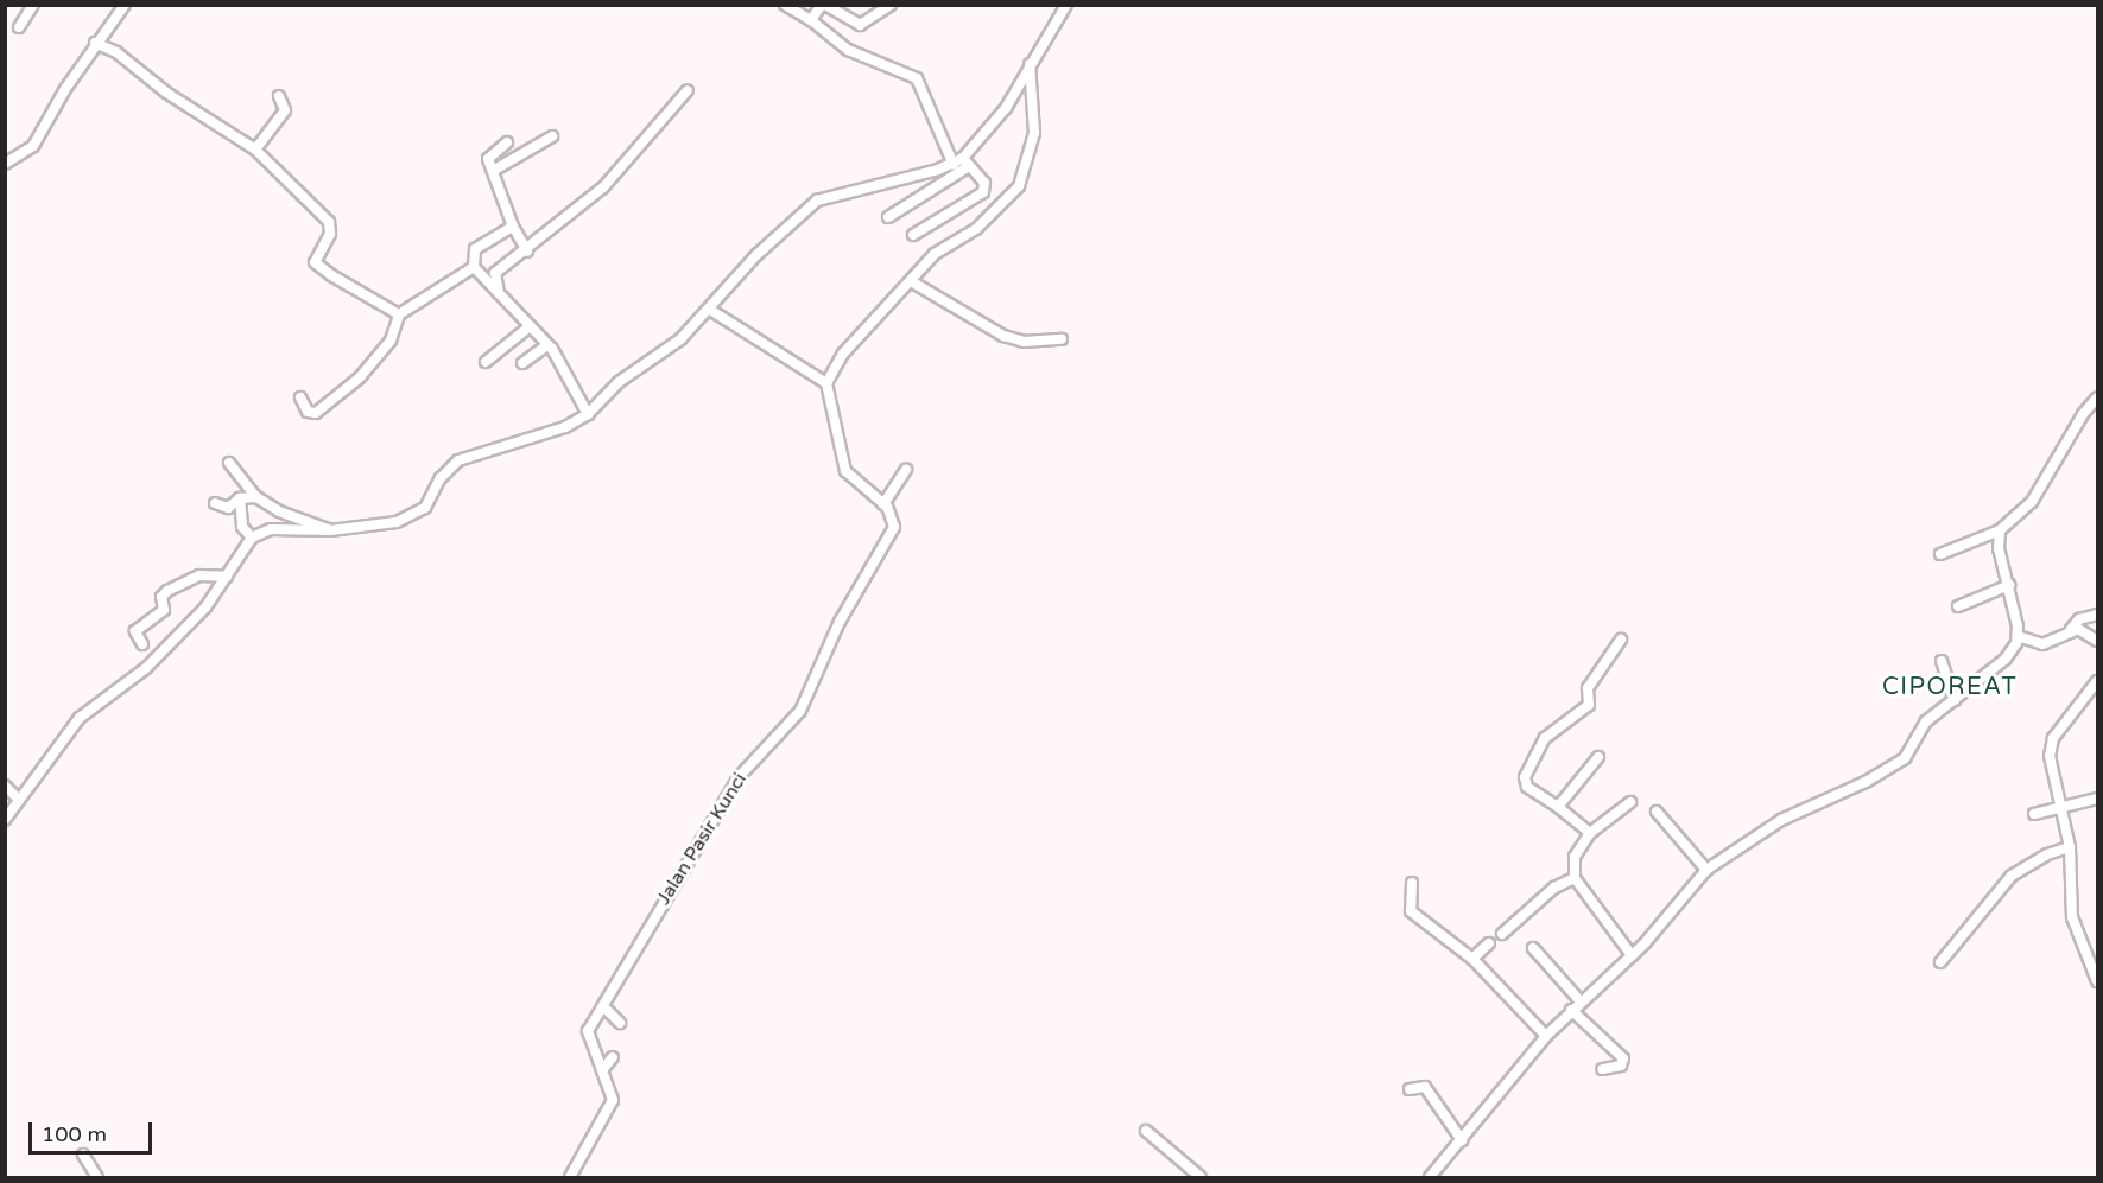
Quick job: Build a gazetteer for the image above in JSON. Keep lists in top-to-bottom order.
{
  "streets": {
    "street": ["Jalan Pasir Kunci"]
  },
  "districts": ["CIPOREAT"],
  "scale_bar": "100 m"
}
